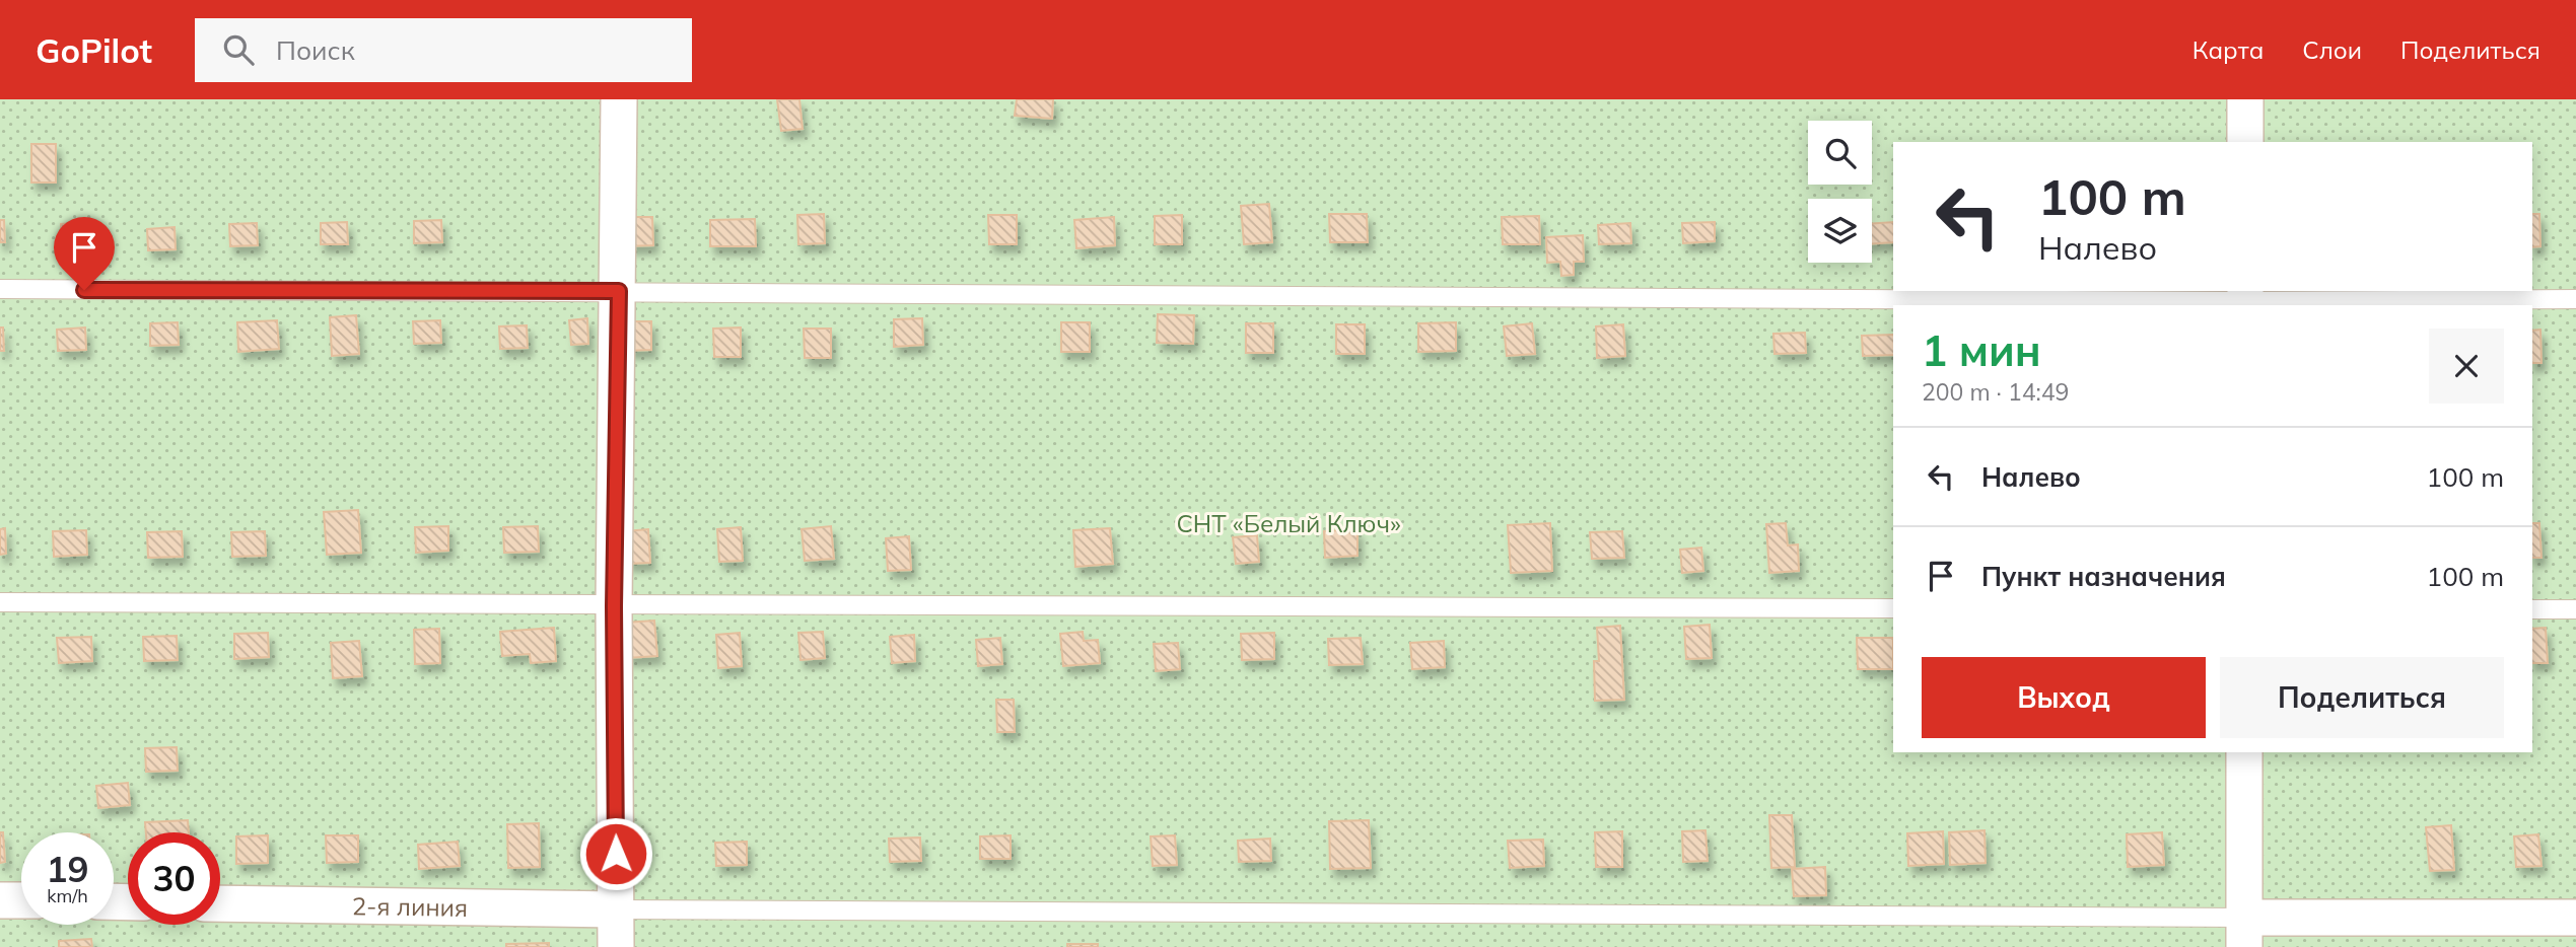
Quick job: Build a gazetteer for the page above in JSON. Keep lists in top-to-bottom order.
{
  "streets": {
    "street": ["2-я линия"]
  },
  "parks": ["СНТ «Белый Ключ»"],
  "page": {
    "header": "GoPilot",
    "search": "Поиск",
    "nav": ["Карта", "Слои", "Поделиться"],
    "turn": ["100 m", "Налево"],
    "heading": ["1 мин", "200 m · 14:49"],
    "list": [
      {
        "name": "Налево",
        "value": "100 m"
      },
      {
        "name": "Пункт назначения",
        "value": "100 m"
      }
    ],
    "buttons": ["Выход", "Поделиться"],
    "speed": "19 km/h",
    "limit": "30"
  }
}
